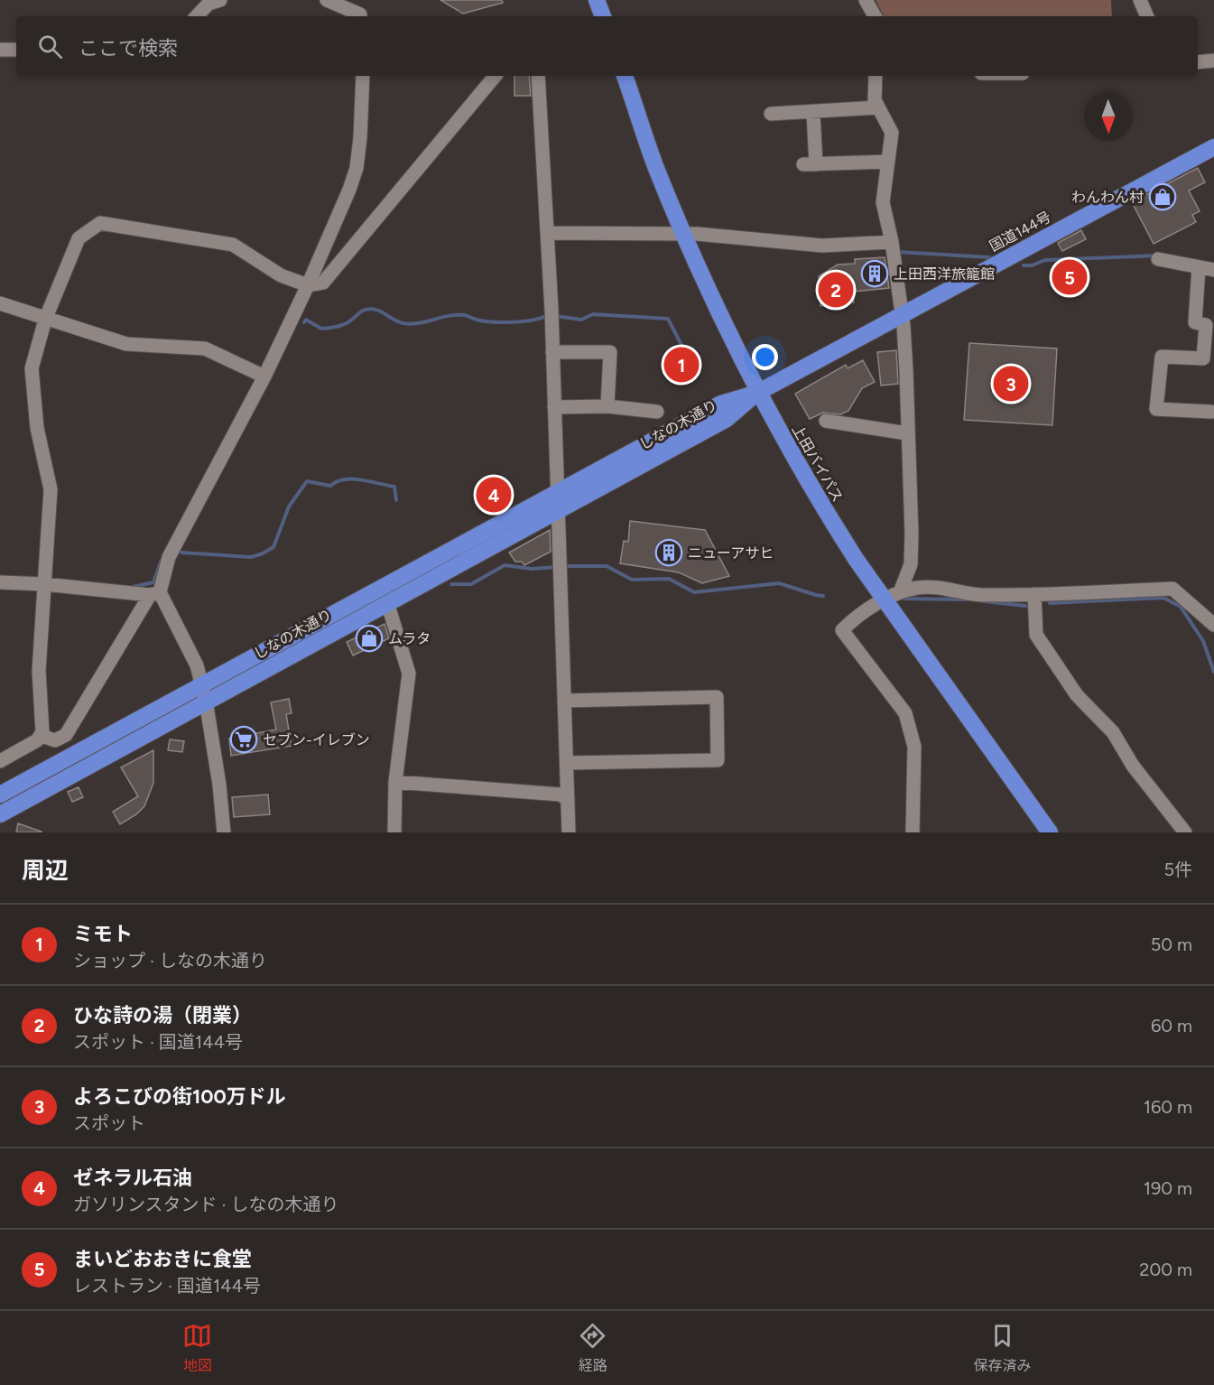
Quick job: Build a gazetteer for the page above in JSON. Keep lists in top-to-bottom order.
{
  "streets": {
    "highway": ["国道144号", "しなの木通り", "上田バイパス"]
  },
  "crossings": [
    ["国道144号", "しなの木通り"],
    ["国道144号", "上田バイパス"],
    ["しなの木通り", "上田バイパス"]
  ],
  "places": {
    "shop": ["わんわん村", "ムラタ"],
    "building": ["上田西洋旅籠館", "ニューアサヒ"],
    "supermarket": ["セブン-イレブン"]
  },
  "north": "bottom",
  "page": {
    "search": "ここで検索",
    "pins": [
      "5",
      "2",
      "1",
      "3",
      "4"
    ],
    "heading": ["周辺", "5件"],
    "list": [
      {
        "mark": "1",
        "name": "ミモト",
        "note": "ショップ · しなの木通り",
        "value": "50 m"
      },
      {
        "mark": "2",
        "name": "ひな詩の湯（閉業）",
        "note": "スポット · 国道144号",
        "value": "60 m"
      },
      {
        "mark": "3",
        "name": "よろこびの街100万ドル",
        "note": "スポット",
        "value": "160 m"
      },
      {
        "mark": "4",
        "name": "ゼネラル石油",
        "note": "ガソリンスタンド · しなの木通り",
        "value": "190 m"
      },
      {
        "mark": "5",
        "name": "まいどおおきに食堂",
        "note": "レストラン · 国道144号",
        "value": "200 m"
      }
    ],
    "nav": ["地図", "経路", "保存済み"]
  }
}
